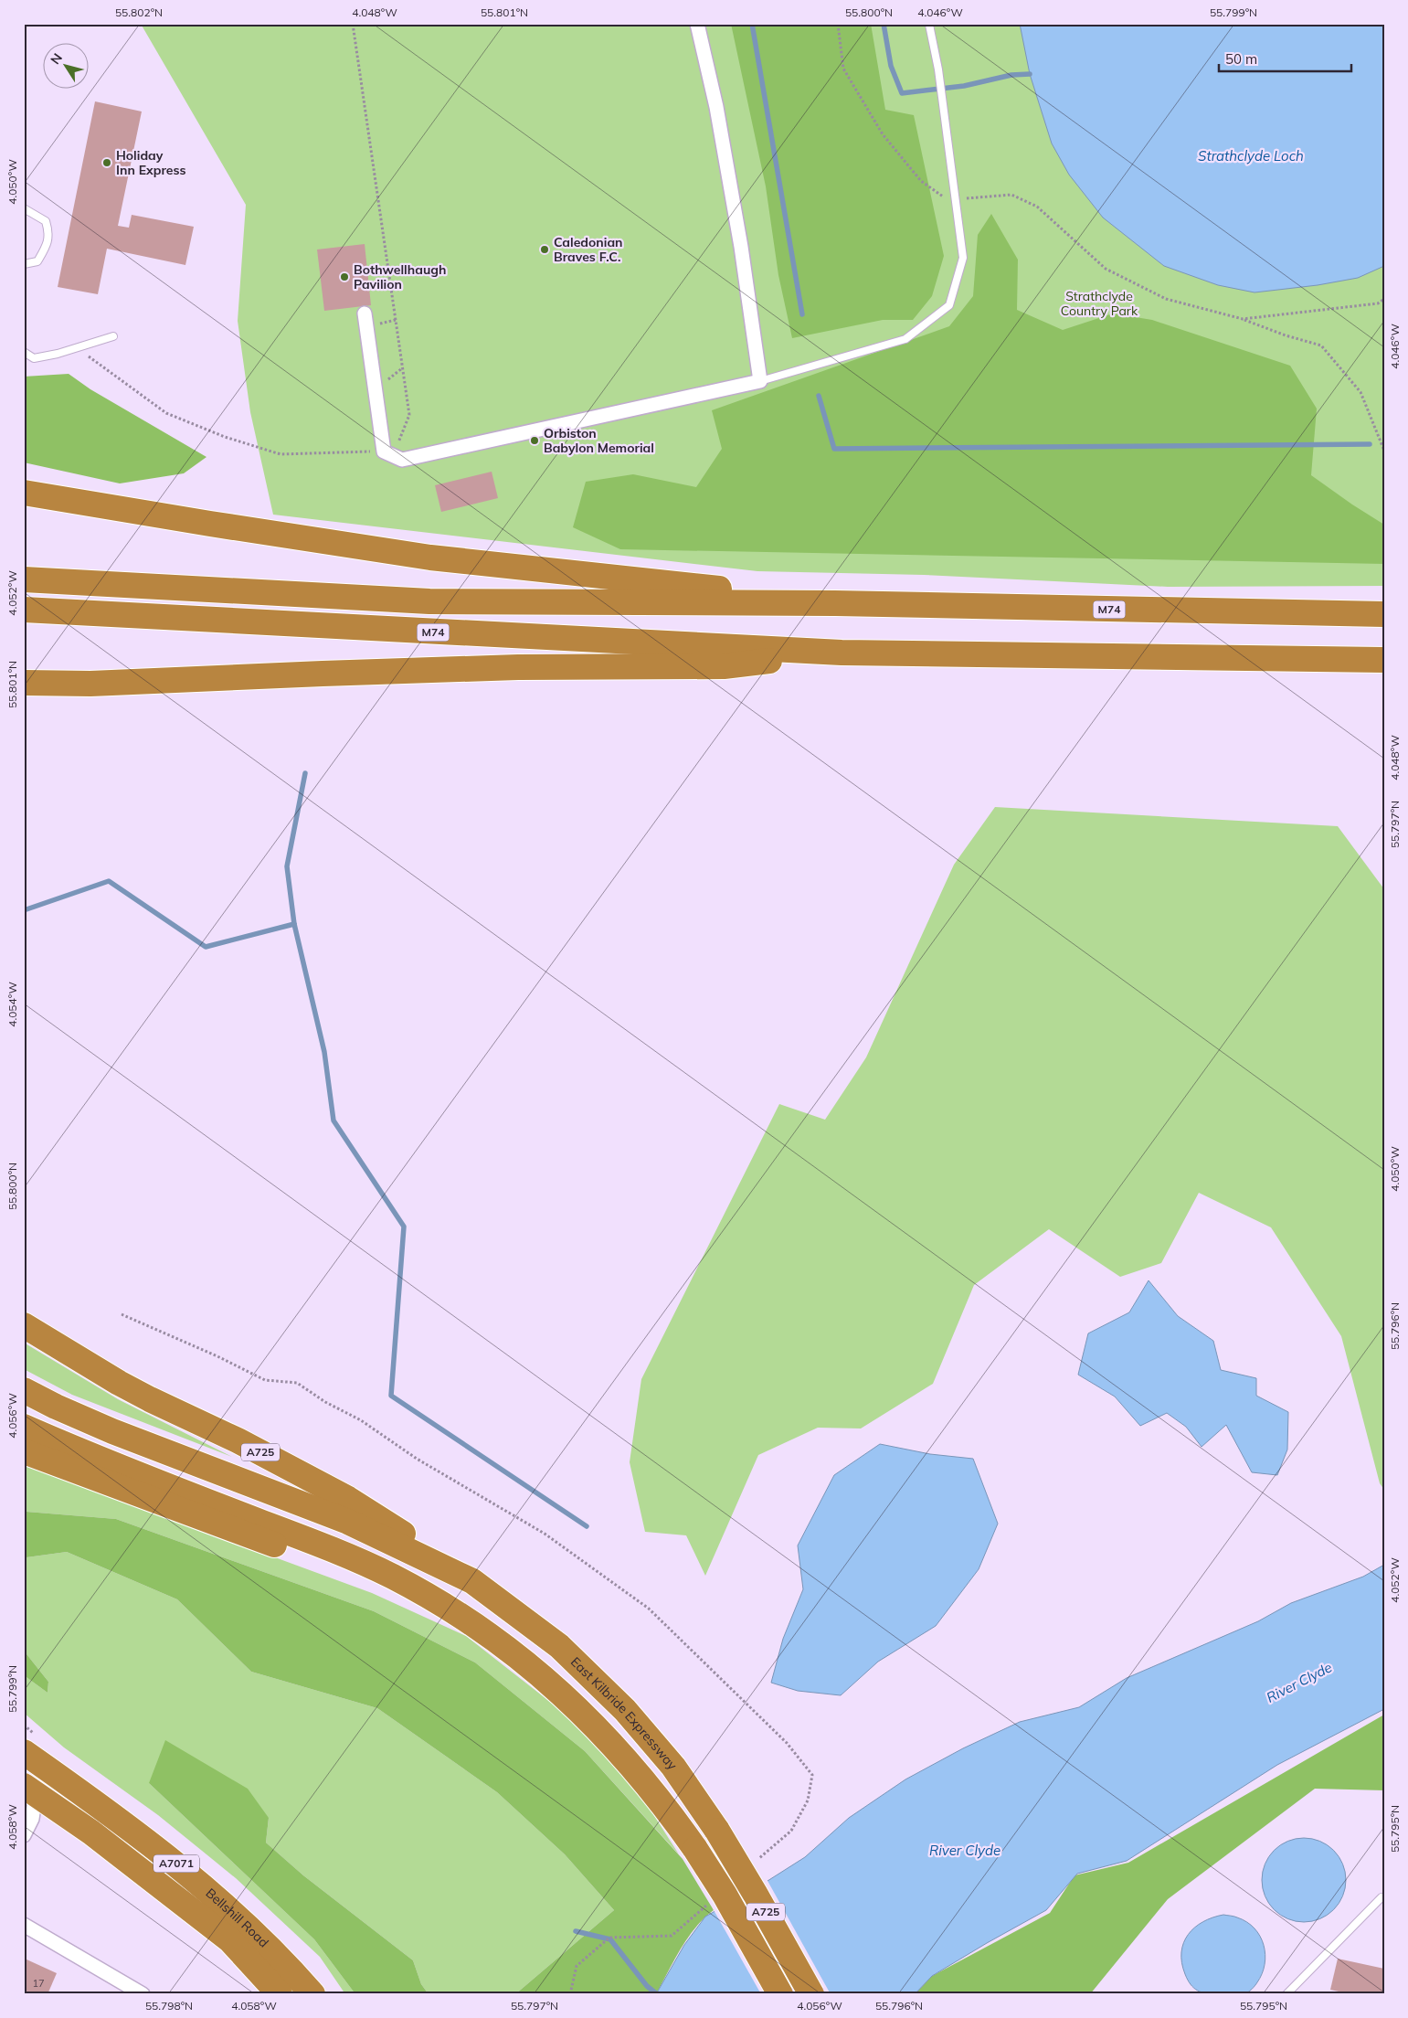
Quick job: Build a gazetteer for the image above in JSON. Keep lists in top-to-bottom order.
{
  "streets": {
    "highway": [
      "M74",
      "A725",
      "East Kilbride Expressway",
      "A7071",
      "Bellshill Road"
    ]
  },
  "crossings": [
    ["A725", "East Kilbride Expressway"]
  ],
  "water": ["Strathclyde Loch", "River Clyde"],
  "parks": ["Strathclyde Country Park"],
  "places": [
    "Holiday Inn Express",
    "Caledonian Braves F.C.",
    "Bothwellhaugh Pavilion",
    "Orbiston Babylon Memorial"
  ],
  "house_numbers": ["17"],
  "scale_bar": "50 m",
  "north": "top left",
  "coordinates": [
    "55.802°N",
    "4.048°W",
    "55.801°N",
    "55.800°N",
    "4.046°W",
    "55.799°N",
    "4.050°W",
    "4.052°W",
    "55.797°N",
    "4.054°W",
    "55.796°N",
    "4.056°W",
    "4.058°W",
    "55.795°N",
    "55.798°N"
  ]
}
